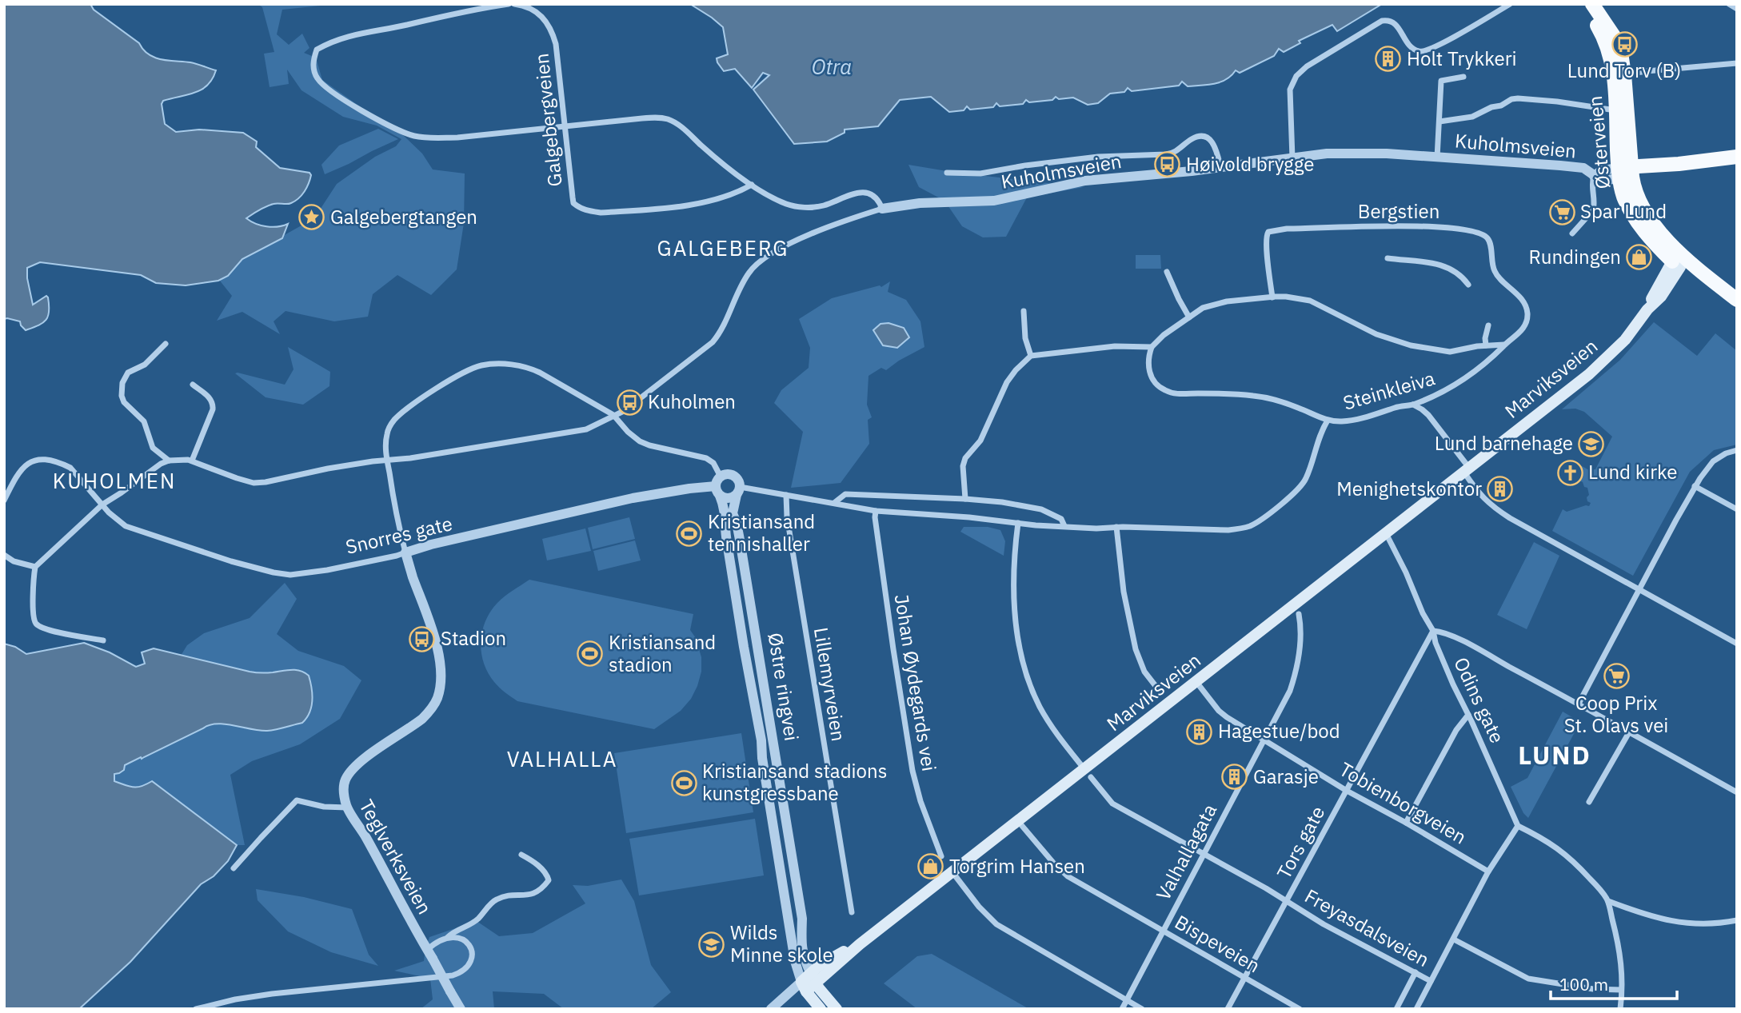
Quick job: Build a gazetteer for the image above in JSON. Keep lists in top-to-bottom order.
{
  "streets": {
    "main road": ["Østerveien", "Marviksveien", "Østre ringvei"],
    "street": [
      "Galgebergveien",
      "Kuholmsveien",
      "Bergstien",
      "Steinkleiva",
      "Snorres gate",
      "Johan Øydegards vei",
      "Lillemyrveien",
      "Odins gate",
      "Tobienborgveien",
      "Tors gate",
      "Valhallagata",
      "Teglverksveien",
      "Freyasdalsveien",
      "Bispeveien"
    ]
  },
  "crossings": [
    ["Østerveien", "Kuholmsveien"],
    ["Østerveien", "Marviksveien"],
    ["Kuholmsveien", "Teglverksveien"],
    ["Bergstien", "Steinkleiva"],
    ["Marviksveien", "Østre ringvei"],
    ["Marviksveien", "Odins gate"],
    ["Marviksveien", "Tobienborgveien"],
    ["Marviksveien", "Freyasdalsveien"],
    ["Marviksveien", "Bispeveien"],
    ["Snorres gate", "Østre ringvei"],
    ["Snorres gate", "Teglverksveien"],
    ["Odins gate", "Tors gate"],
    ["Tobienborgveien", "Tors gate"],
    ["Tobienborgveien", "Valhallagata"],
    ["Tors gate", "Freyasdalsveien"],
    ["Tors gate", "Bispeveien"],
    ["Valhallagata", "Freyasdalsveien"],
    ["Valhallagata", "Bispeveien"]
  ],
  "districts": [
    "GALGEBERG",
    "KUHOLMEN",
    "LUND",
    "VALHALLA"
  ],
  "water": ["Otra"],
  "places": {
    "bus stop": [
      "Lund Torv (B)",
      "Høivold brygge",
      "Kuholmen",
      "Stadion"
    ],
    "building": [
      "Holt Trykkeri",
      "Menighetskontor",
      "Hagestue/bod",
      "Garasje"
    ],
    "supermarket": ["Spar Lund", "Coop Prix St. Olavs vei"],
    "place": ["Galgebergtangen"],
    "shop": ["Rundingen", "Torgrim Hansen"],
    "school or university": ["Lund barnehage", "Wilds Minne skole"],
    "church": ["Lund kirke"],
    "sports": ["Kristiansand tennishaller", "Kristiansand stadion", "Kristiansand stadions kunstgressbane"]
  },
  "scale_bar": "100 m"
}
